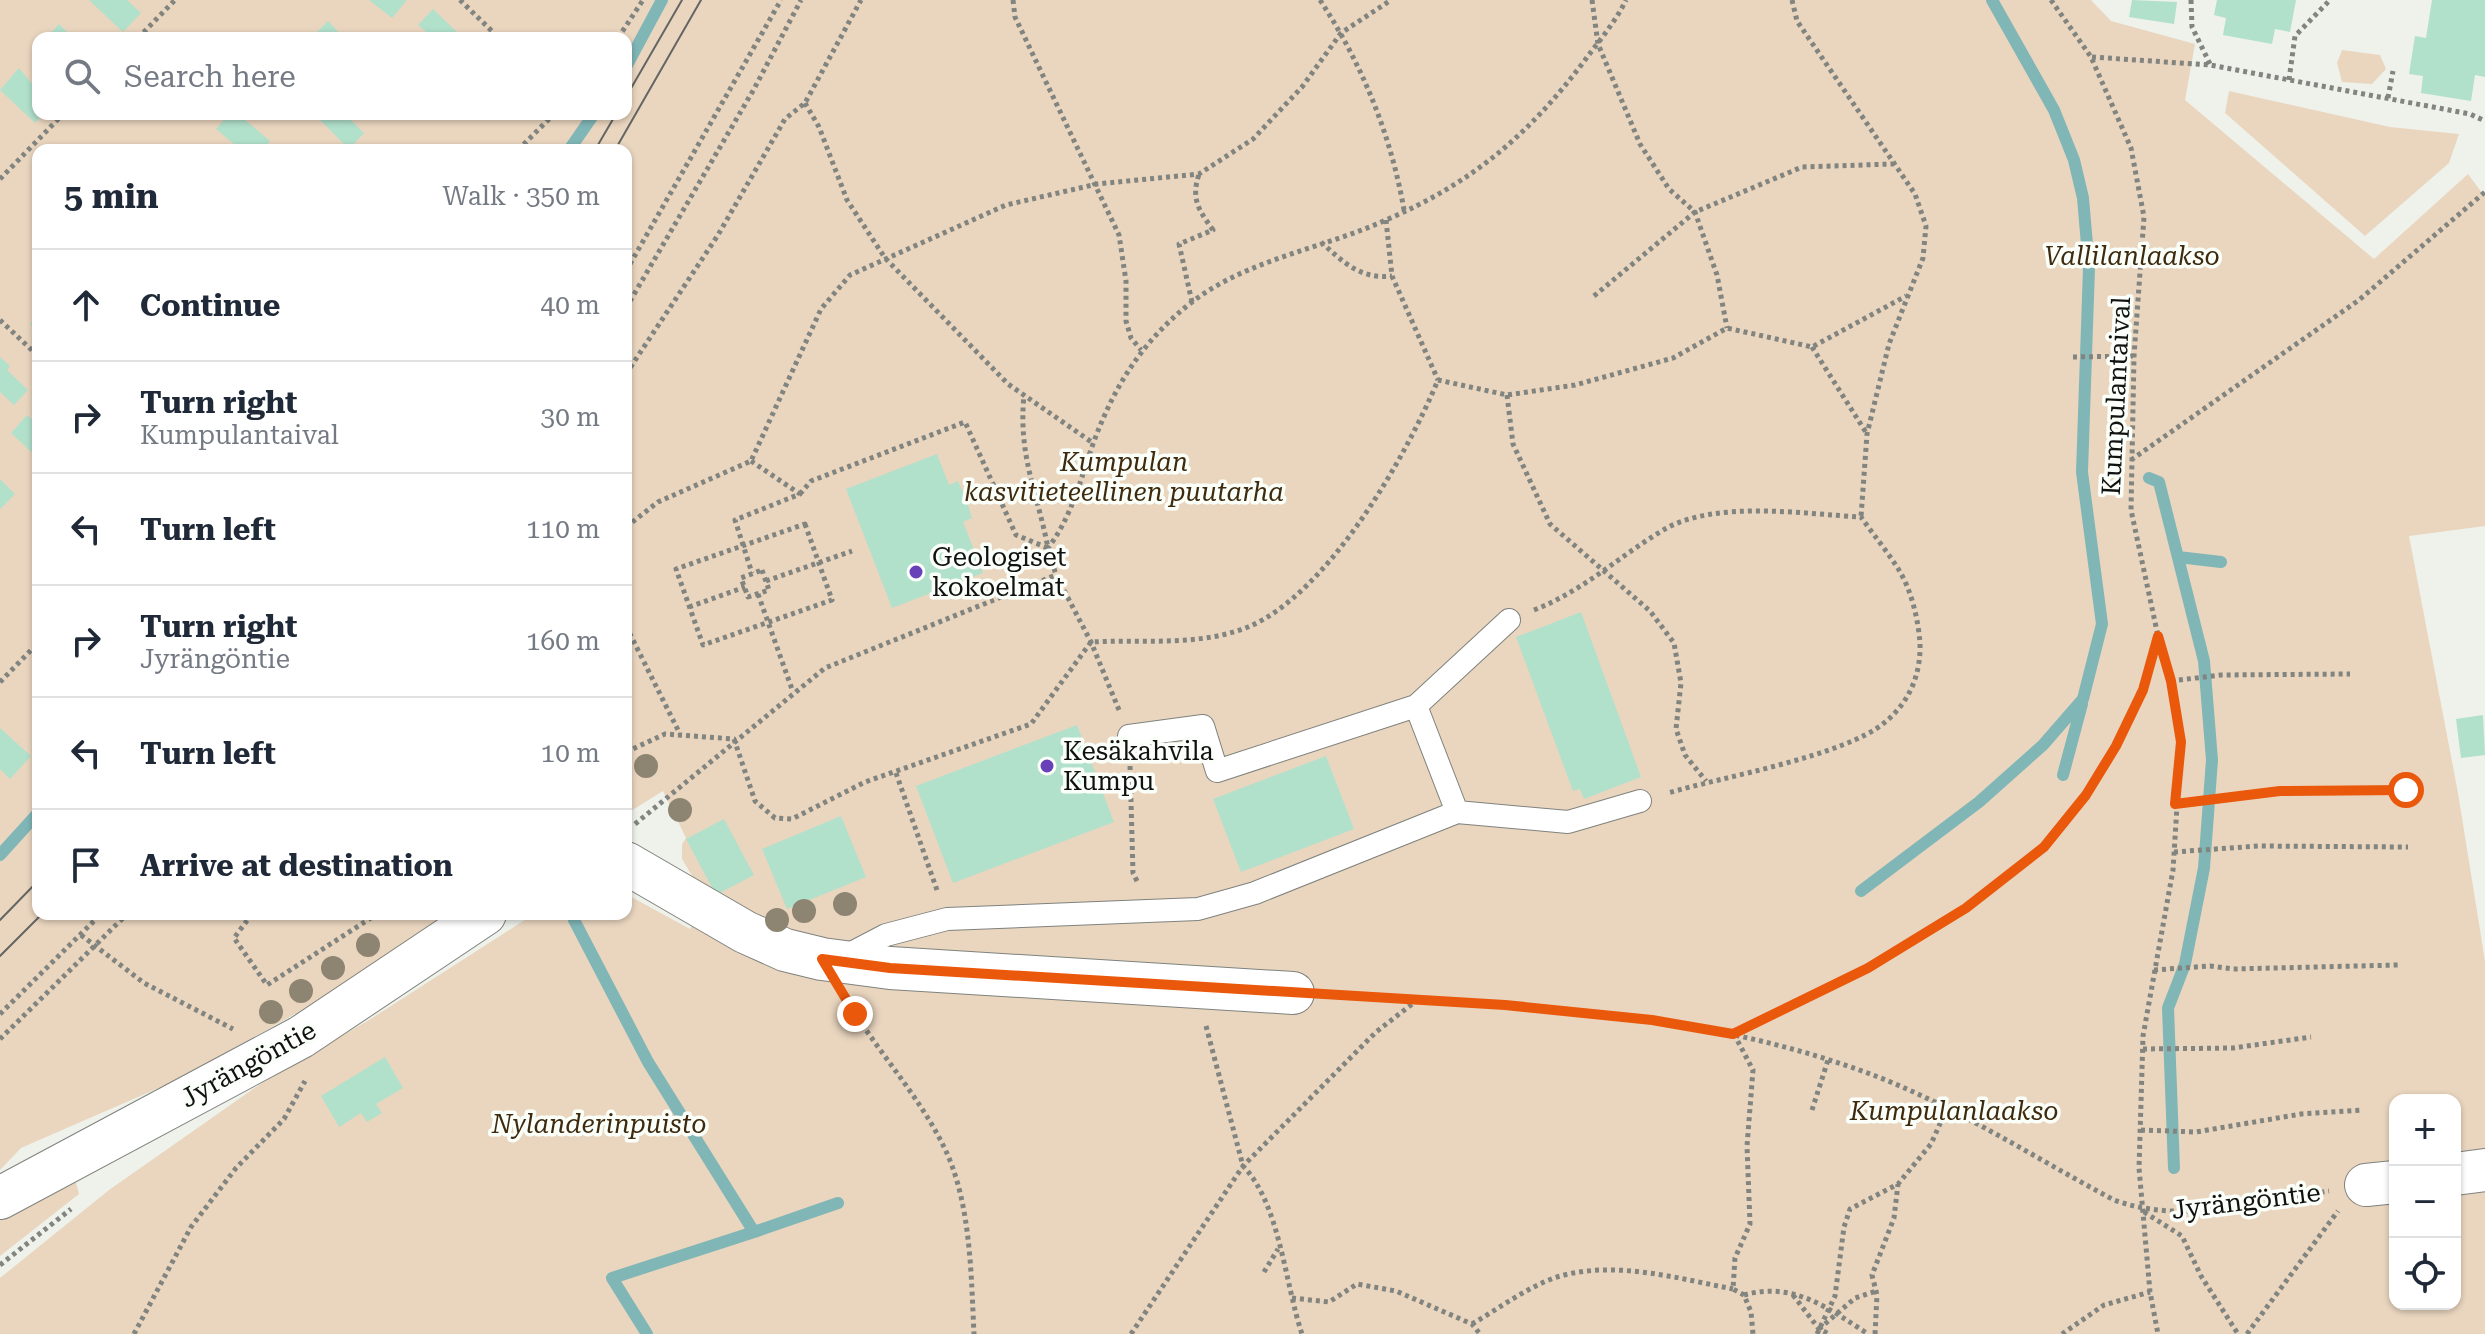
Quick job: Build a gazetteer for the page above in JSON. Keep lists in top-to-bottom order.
{
  "streets": {
    "street": ["Jyrängöntie"],
    "path": ["Kumpulantaival"]
  },
  "crossings": [
    ["Kumpulantaival", "Jyrängöntie"]
  ],
  "parks": [
    "Vallilanlaakso",
    "Kumpulan kasvitieteellinen puutarha",
    "Kumpulanlaakso",
    "Nylanderinpuisto"
  ],
  "places": ["Geologiset kokoelmat", "Kesäkahvila Kumpu"],
  "page": {
    "search": "Search here",
    "heading": ["5 min", "Walk · 350 m"],
    "list": [
      ["Continue", "40 m"],
      ["Turn right", "Kumpulantaival", "30 m"],
      ["Turn left", "110 m"],
      ["Turn right", "Jyrängöntie", "160 m"],
      ["Turn left", "10 m"],
      "Arrive at destination"
    ],
    "map_buttons": ["+", "−"]
  }
}
